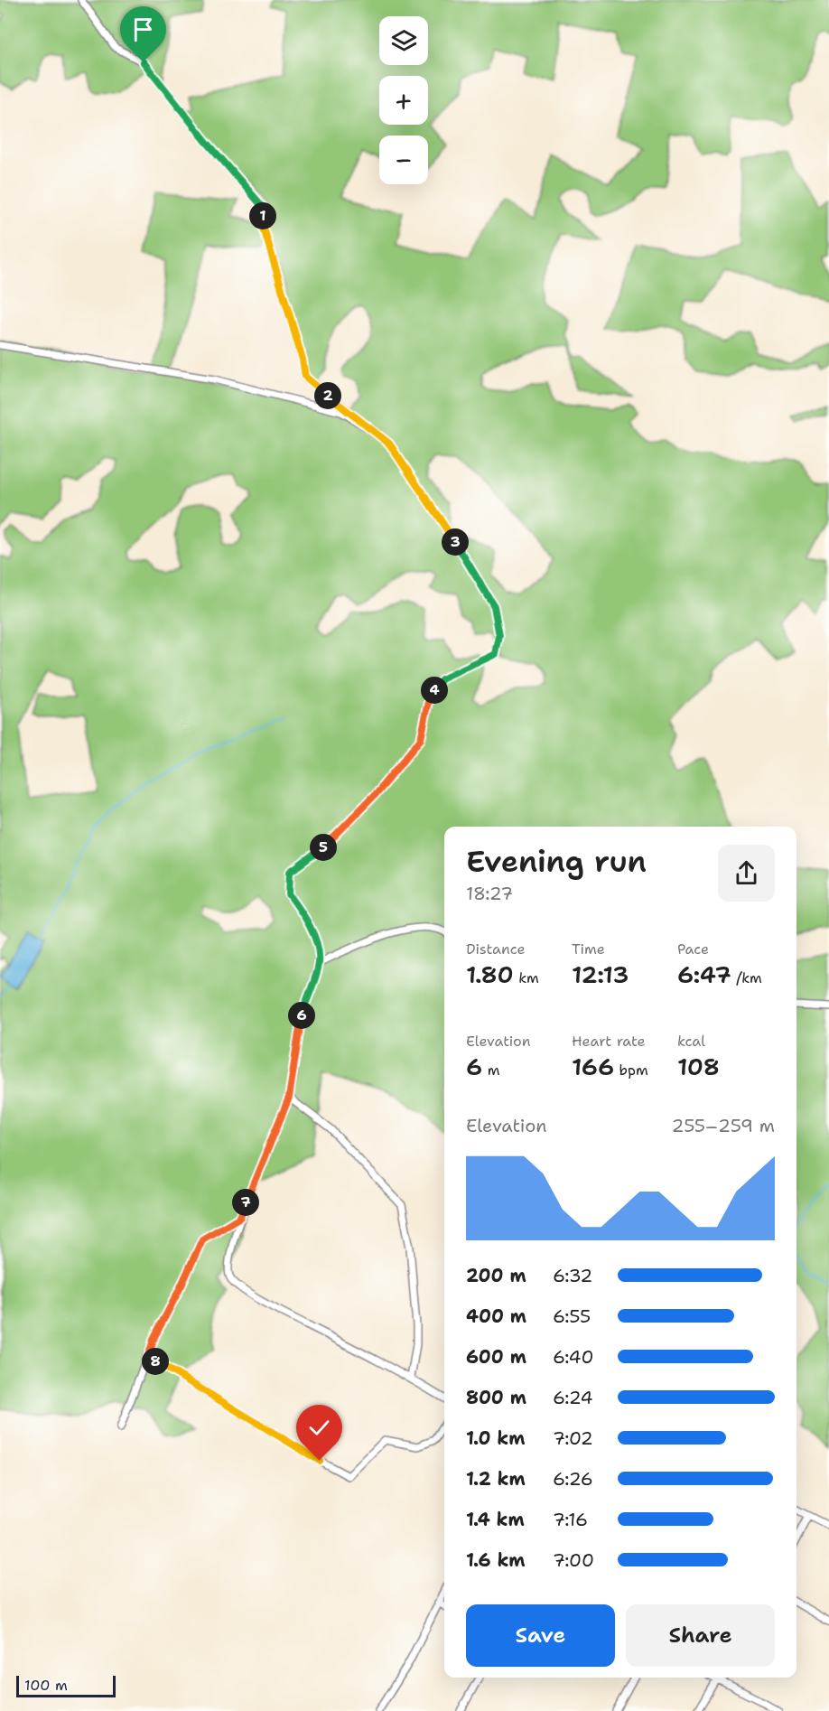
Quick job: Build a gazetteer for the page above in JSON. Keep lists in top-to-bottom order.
{
  "scale_bar": "100 m",
  "page": {
    "map_buttons": ["+", "−"],
    "pins": [
      "1",
      "2",
      "3",
      "4",
      "5",
      "6",
      "7",
      "8"
    ],
    "heading": ["Evening run", "18:27"],
    "stats": [
      ["Distance", "1.80 km"],
      ["Time", "12:13"],
      ["Pace", "6:47 /km"],
      ["Elevation", "6 m"],
      ["Heart rate", "166 bpm"],
      ["kcal", "108"]
    ],
    "chart": ["Elevation", "255–259 m"],
    "list": [
      {
        "name": "200 m",
        "note": "6:32"
      },
      {
        "name": "400 m",
        "note": "6:55"
      },
      {
        "name": "600 m",
        "note": "6:40"
      },
      {
        "name": "800 m",
        "note": "6:24"
      },
      {
        "name": "1.0 km",
        "note": "7:02"
      },
      {
        "name": "1.2 km",
        "note": "6:26"
      },
      {
        "name": "1.4 km",
        "note": "7:16"
      },
      {
        "name": "1.6 km",
        "note": "7:00"
      }
    ],
    "buttons": ["Save", "Share"],
    "scale": "100 m"
  }
}
